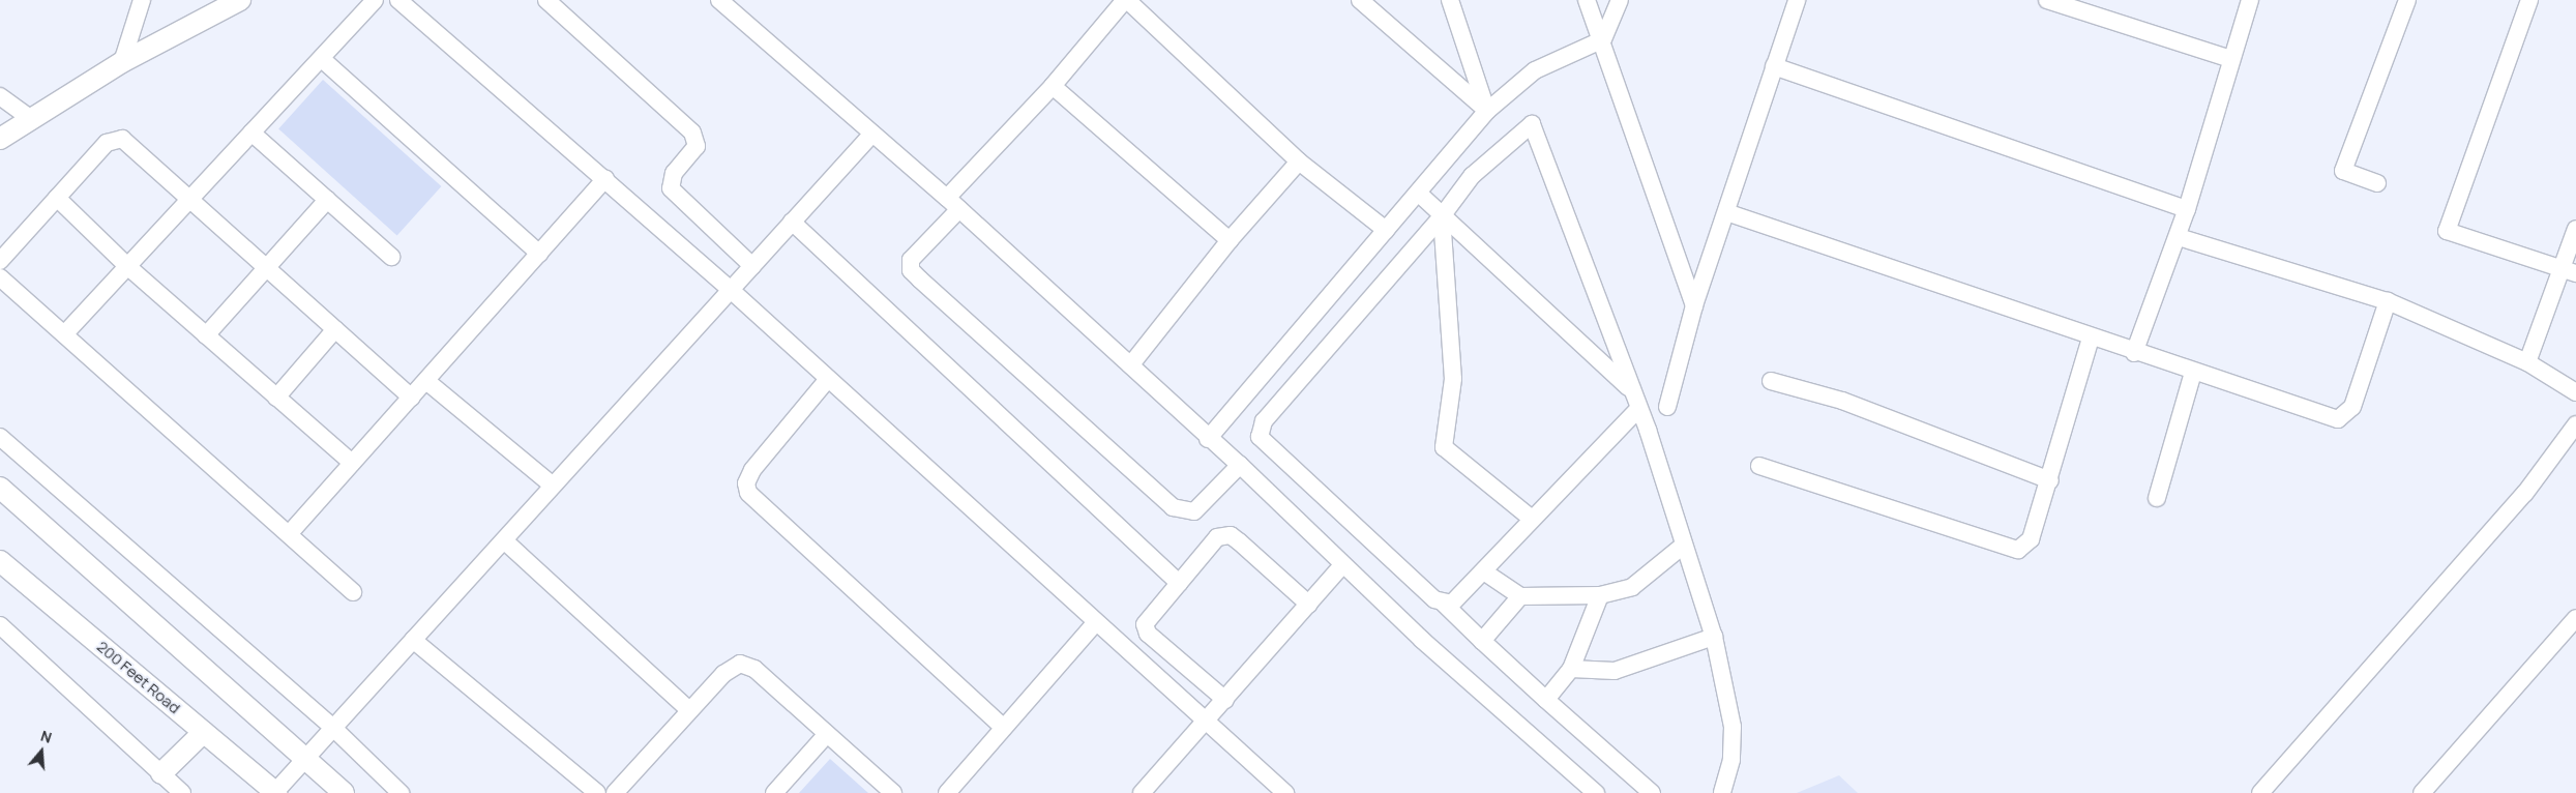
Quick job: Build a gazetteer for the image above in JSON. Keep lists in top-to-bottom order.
{
  "streets": {
    "street": ["200 Feet Road"]
  },
  "north": "top"
}
